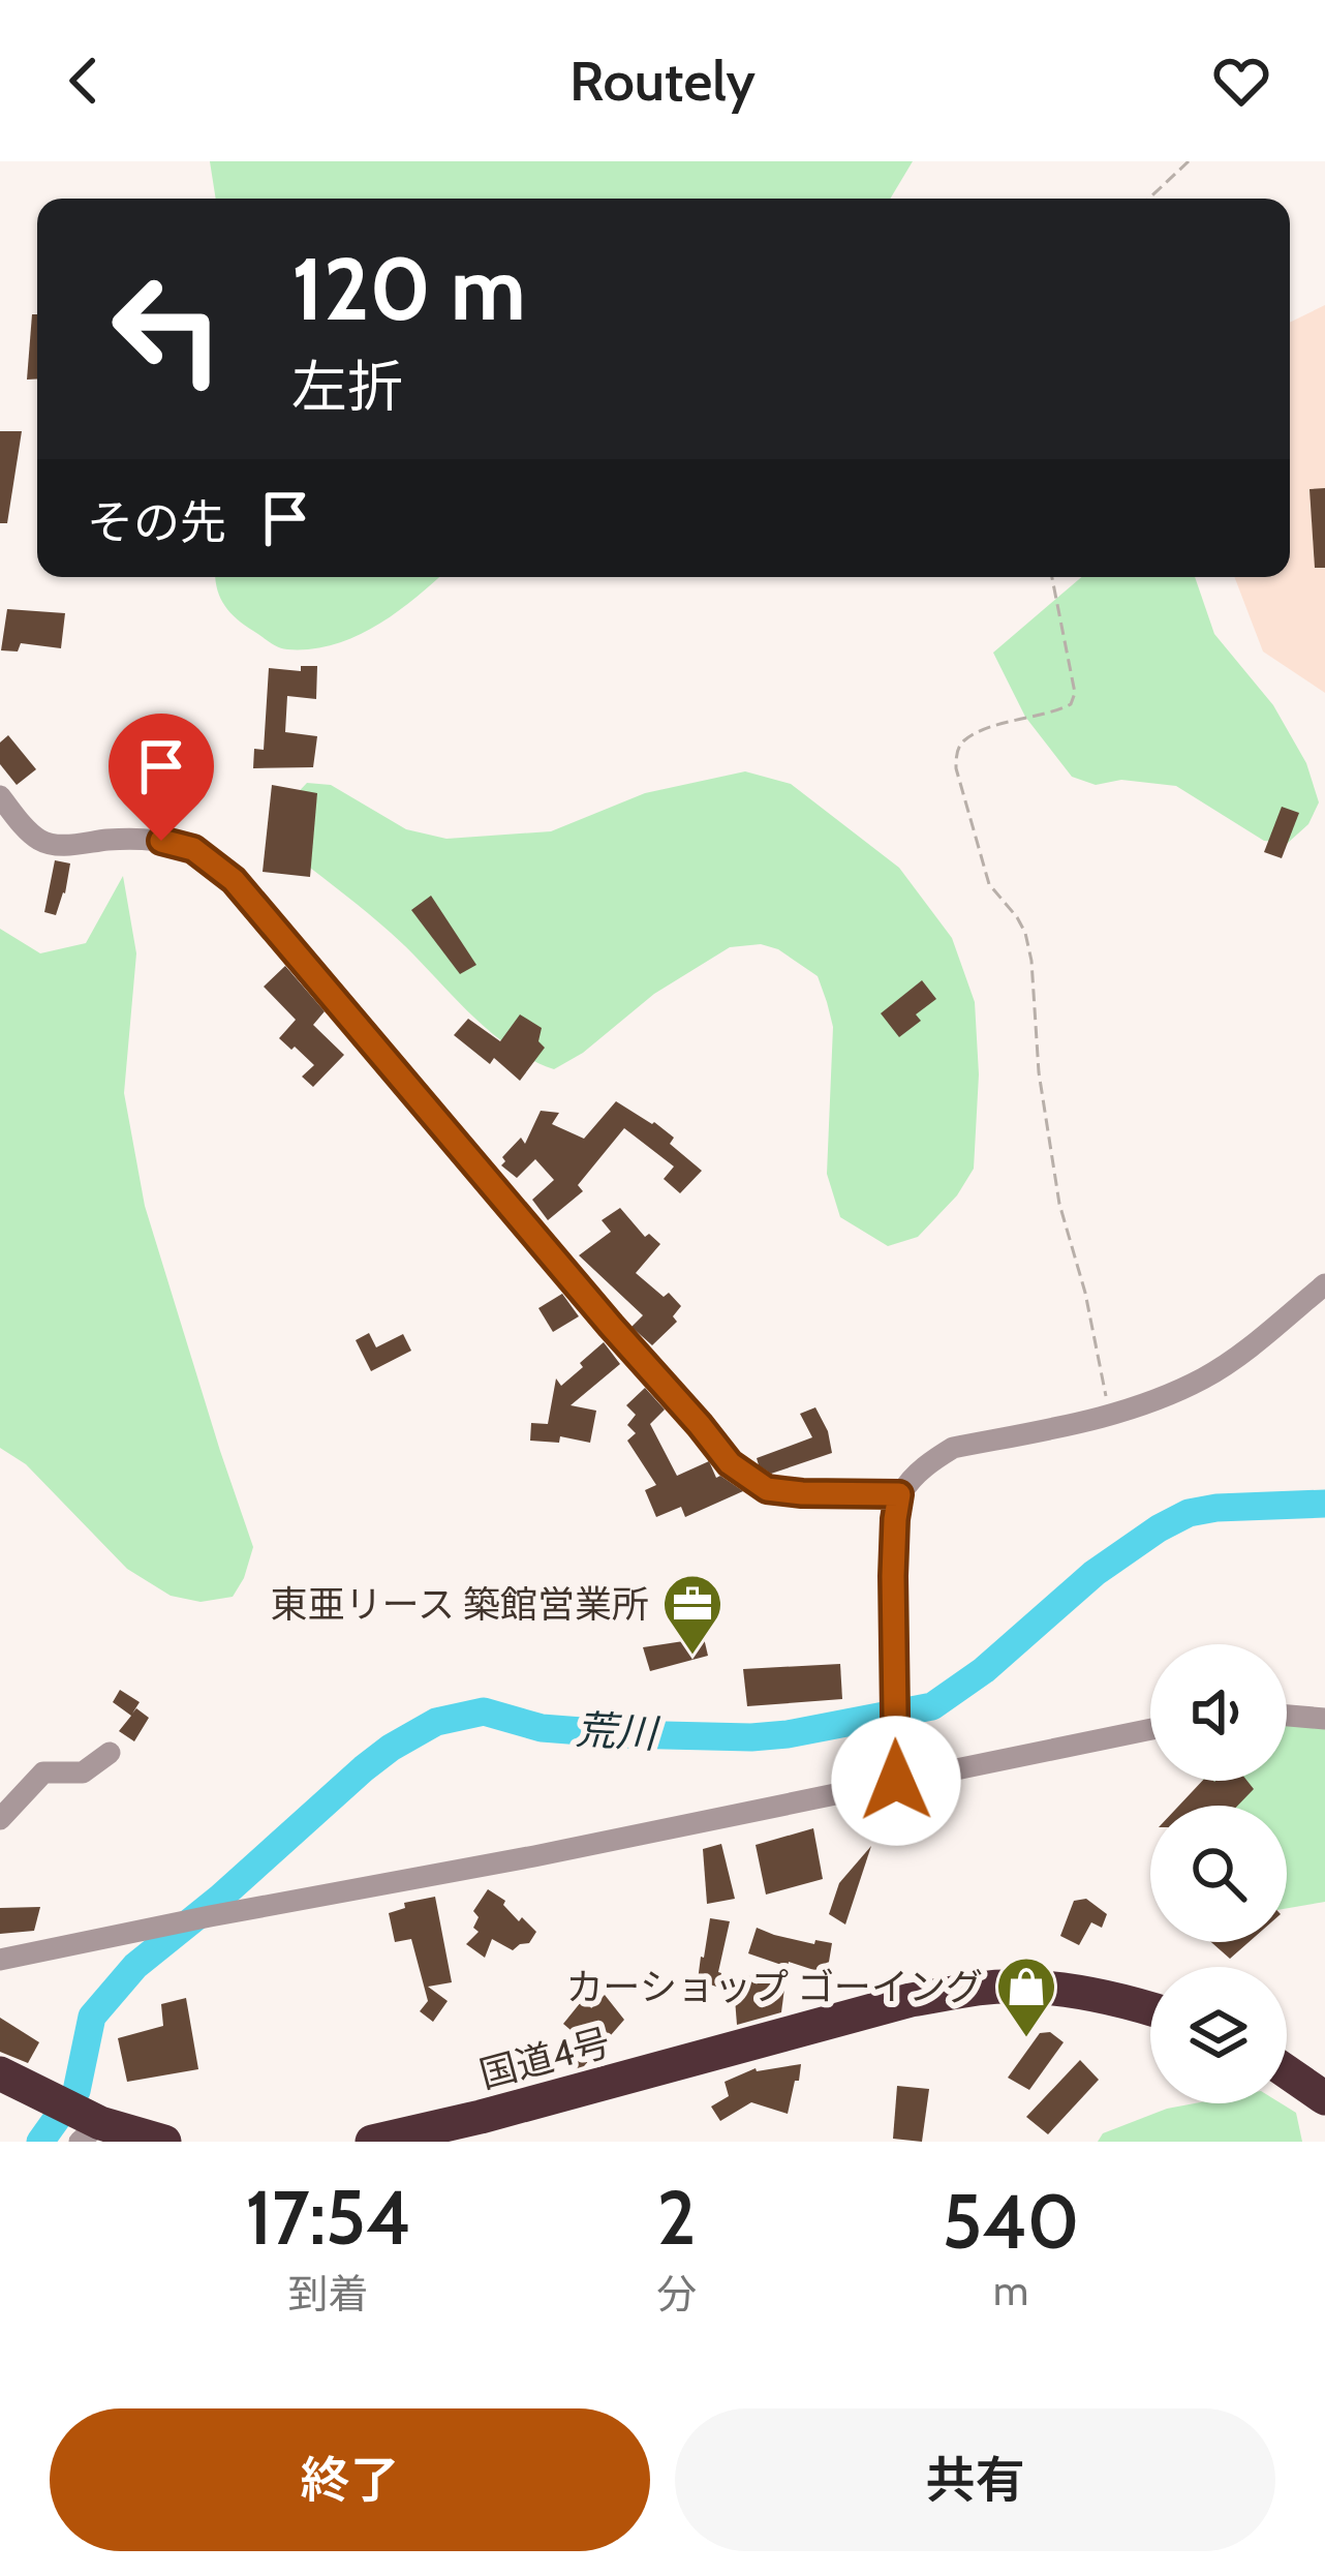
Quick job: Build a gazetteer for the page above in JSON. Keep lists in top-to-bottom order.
{
  "streets": {
    "highway": ["国道4号"]
  },
  "water": ["荒川"],
  "places": {
    "office": ["東亜リース 築館営業所"],
    "shop": ["カーショップ ゴーイング"]
  },
  "page": {
    "header": "Routely",
    "turn": ["120 m", "左折"],
    "then": "その先",
    "eta": [
      "17:54",
      "到着",
      "2",
      "分",
      "540",
      "m"
    ],
    "buttons": ["終了", "共有"]
  }
}
